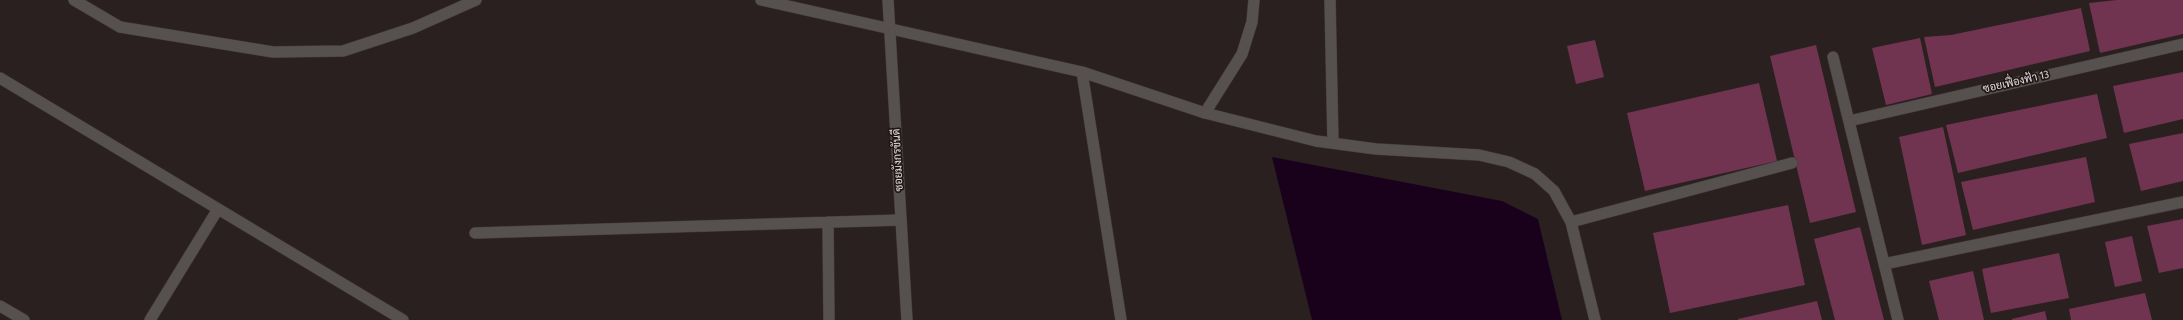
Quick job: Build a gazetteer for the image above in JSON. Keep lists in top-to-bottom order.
{
  "streets": {
    "street": ["ซอยเฟื่องฟ้า 13", "ซอยมังกรขันดี"]
  }
}
